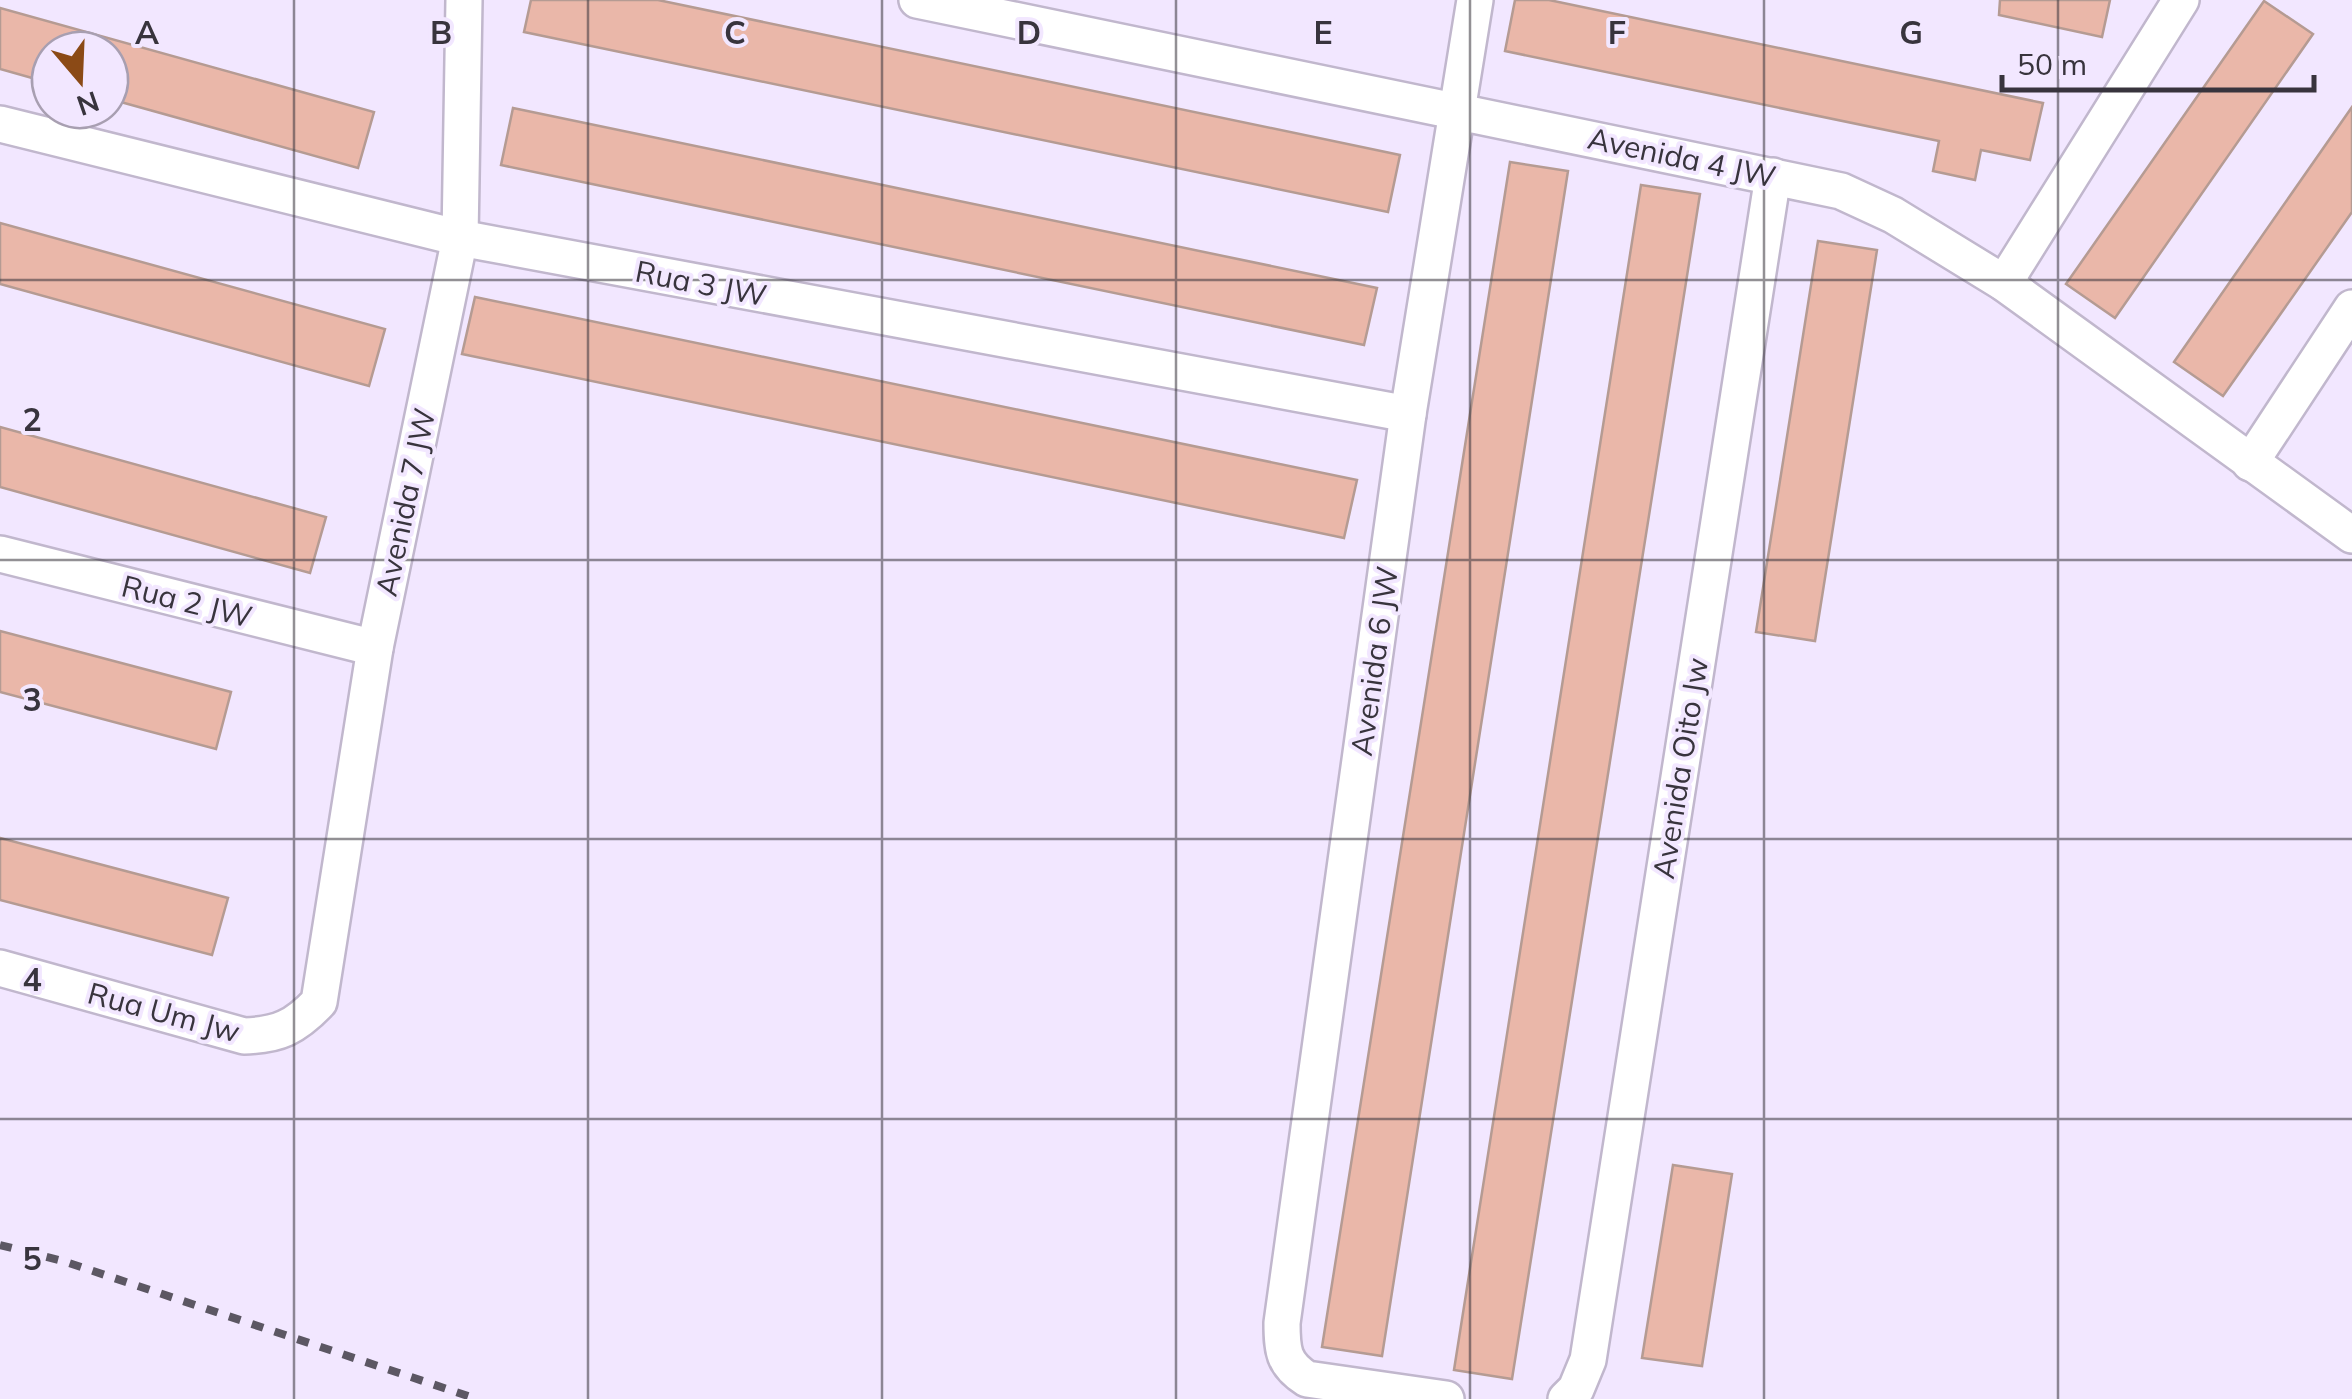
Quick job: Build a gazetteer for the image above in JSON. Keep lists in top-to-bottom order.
{
  "streets": {
    "street": [
      "Avenida 4 JW",
      "Rua 3 JW",
      "Avenida 7 JW",
      "Rua 2 JW",
      "Avenida 6 JW",
      "Avenida Oito Jw",
      "Rua Um Jw"
    ]
  },
  "crossings": [
    ["Avenida 4 JW", "Avenida 6 JW"],
    ["Avenida 4 JW", "Avenida Oito Jw"],
    ["Rua 3 JW", "Avenida 7 JW"],
    ["Rua 3 JW", "Avenida 6 JW"],
    ["Avenida 7 JW", "Rua 2 JW"],
    ["Avenida 7 JW", "Rua Um Jw"]
  ],
  "scale_bar": "50 m",
  "north": "bottom",
  "grid": {
    "columns": [
      "A",
      "B",
      "C",
      "D",
      "E",
      "F",
      "G"
    ],
    "rows": [
      "2",
      "3",
      "4",
      "5"
    ]
  }
}
